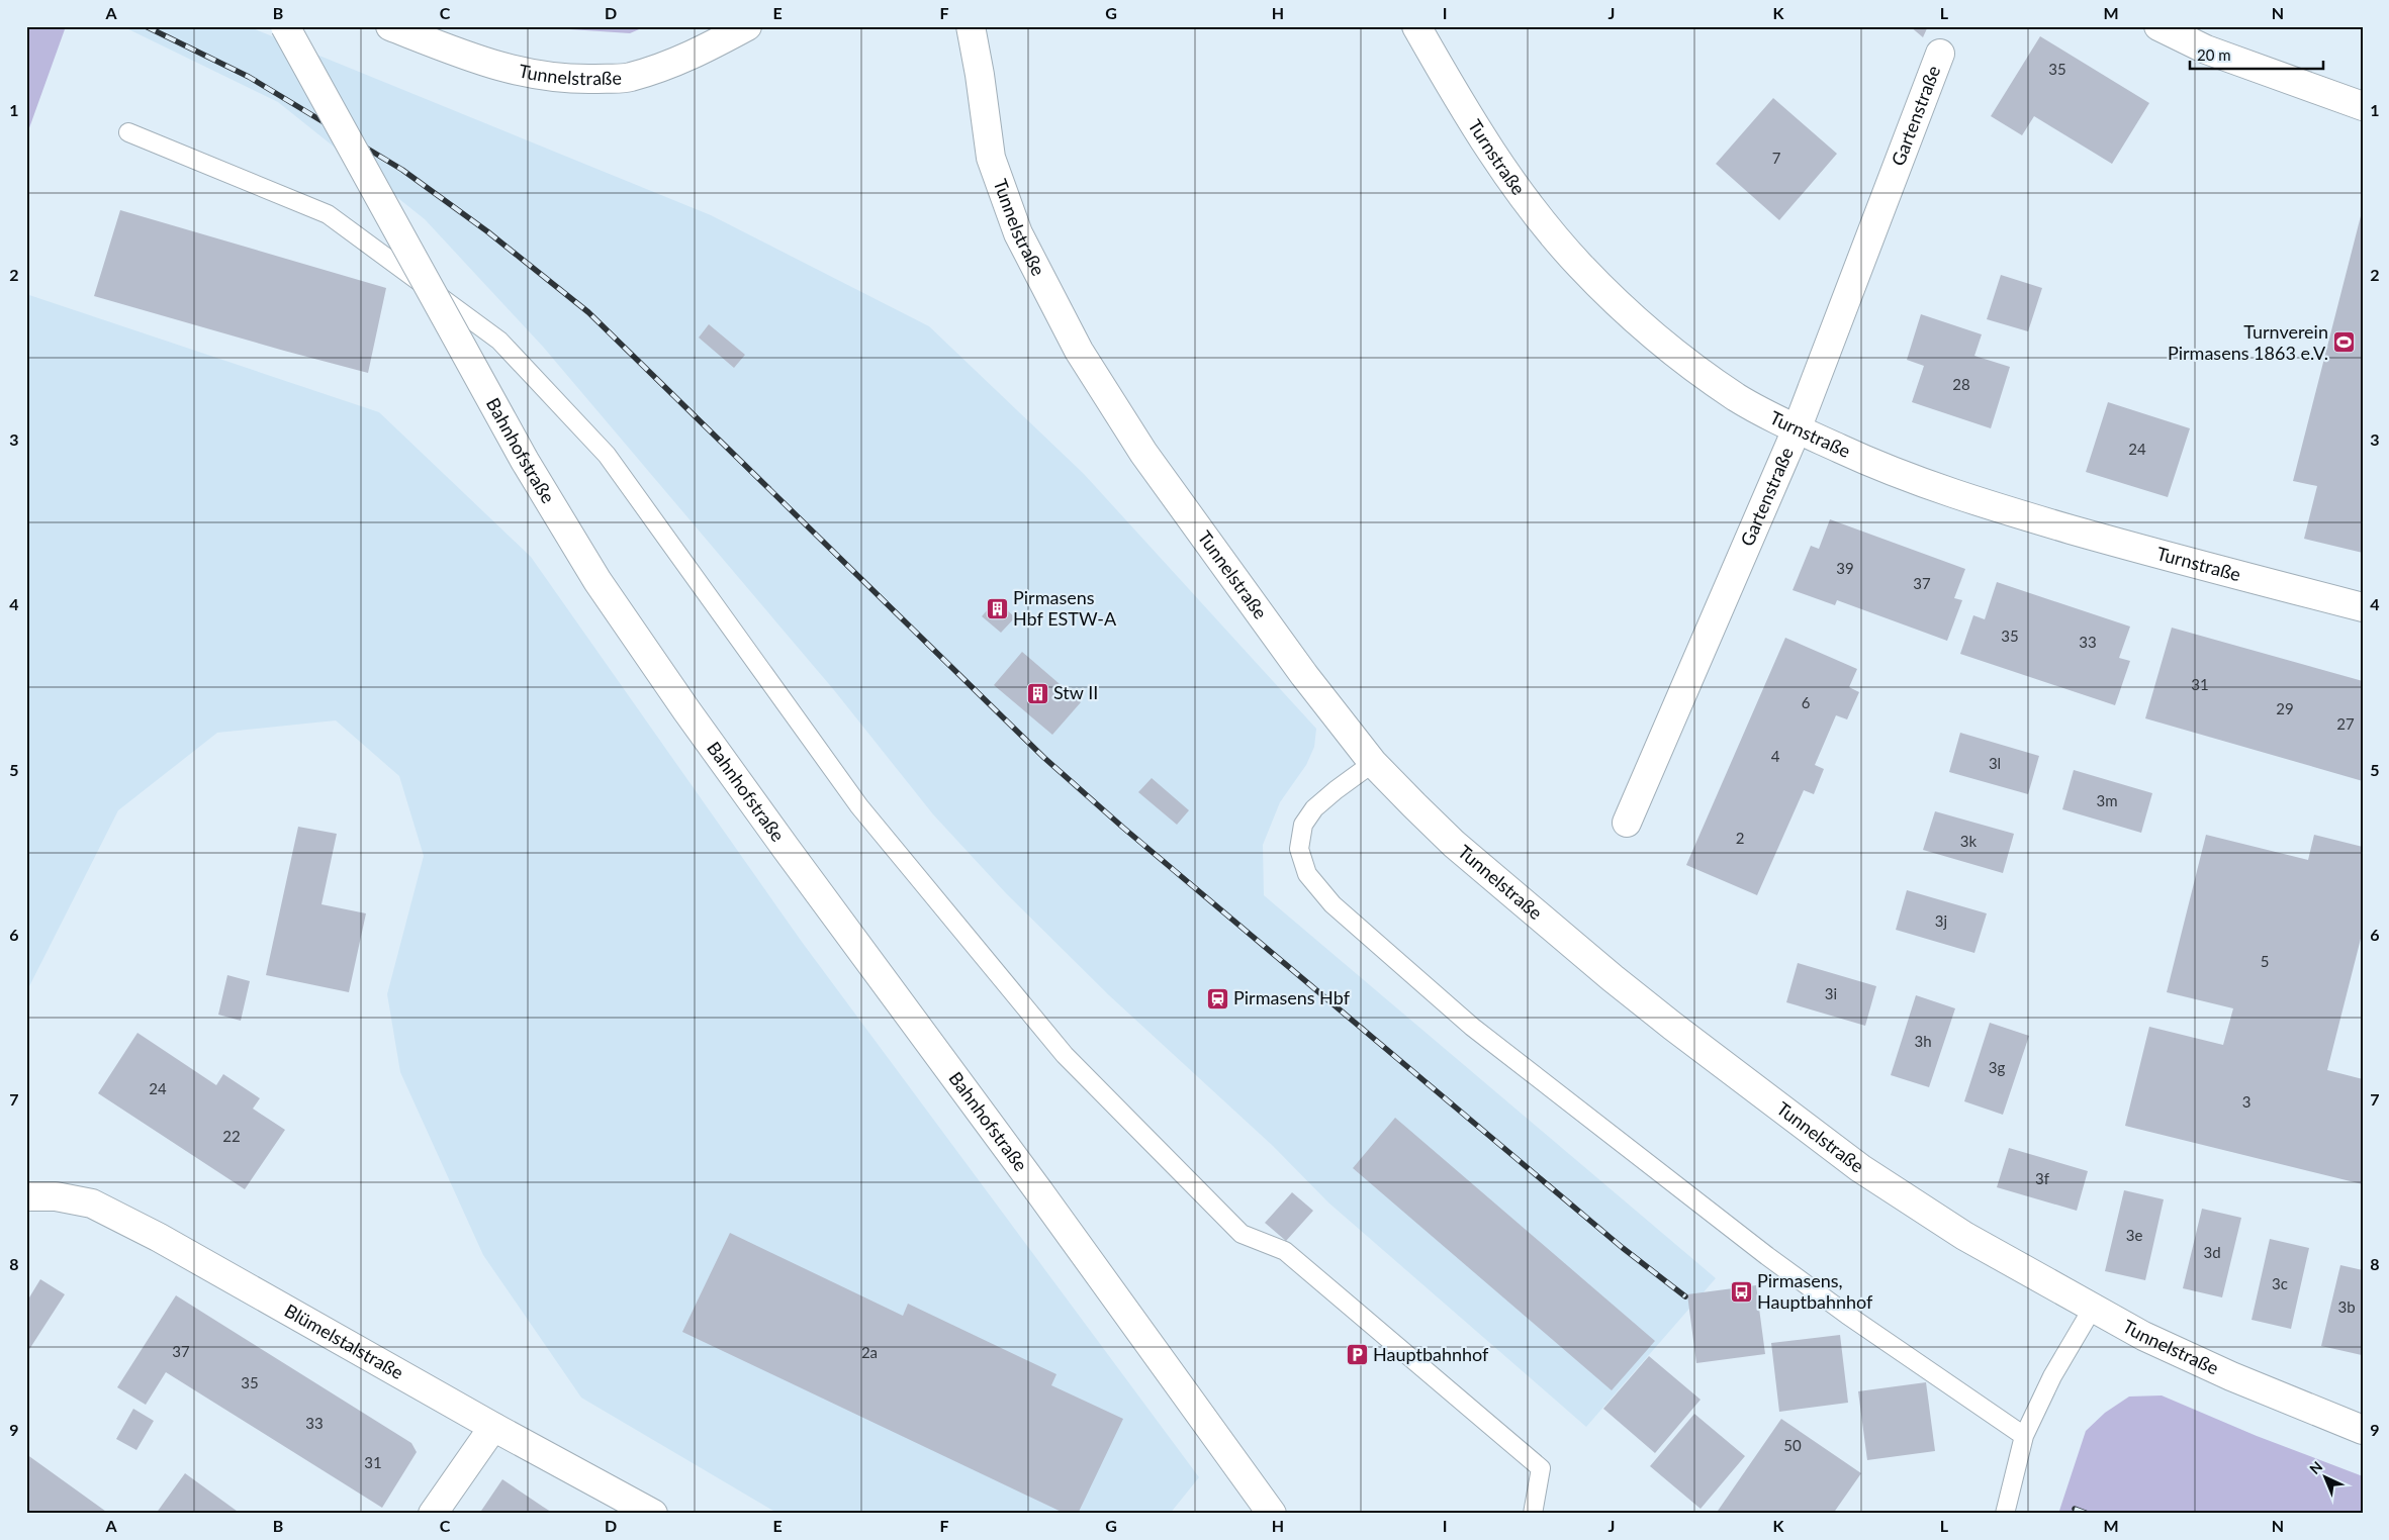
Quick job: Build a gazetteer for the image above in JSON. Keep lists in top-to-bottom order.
{
  "streets": {
    "street": [
      "Tunnelstraße",
      "Gartenstraße",
      "Turnstraße",
      "Bahnhofstraße",
      "Blümelstalstraße"
    ]
  },
  "crossings": [
    ["Gartenstraße", "Turnstraße"]
  ],
  "places": {
    "sports": ["Turnverein Pirmasens 1863 e.V."],
    "building": ["Pirmasens Hbf ESTW-A", "Stw II"],
    "station": ["Pirmasens Hbf"],
    "bus stop": ["Pirmasens, Hauptbahnhof"],
    "parking": ["Hauptbahnhof"]
  },
  "house_numbers": [
    "35",
    "7",
    "28",
    "24",
    "39",
    "37",
    "35",
    "33",
    "31",
    "6",
    "29",
    "27",
    "4",
    "3l",
    "3m",
    "2",
    "3k",
    "3j",
    "5",
    "3i",
    "3h",
    "3g",
    "24",
    "3",
    "22",
    "3f",
    "3e",
    "3d",
    "3c",
    "3b",
    "37",
    "2a",
    "35",
    "33",
    "50",
    "31"
  ],
  "scale_bar": "20 m",
  "north": "top left",
  "grid": {
    "columns": [
      "A",
      "B",
      "C",
      "D",
      "E",
      "F",
      "G",
      "H",
      "I",
      "J",
      "K",
      "L",
      "M",
      "N"
    ],
    "rows": [
      "1",
      "2",
      "3",
      "4",
      "5",
      "6",
      "7",
      "8",
      "9"
    ]
  }
}
